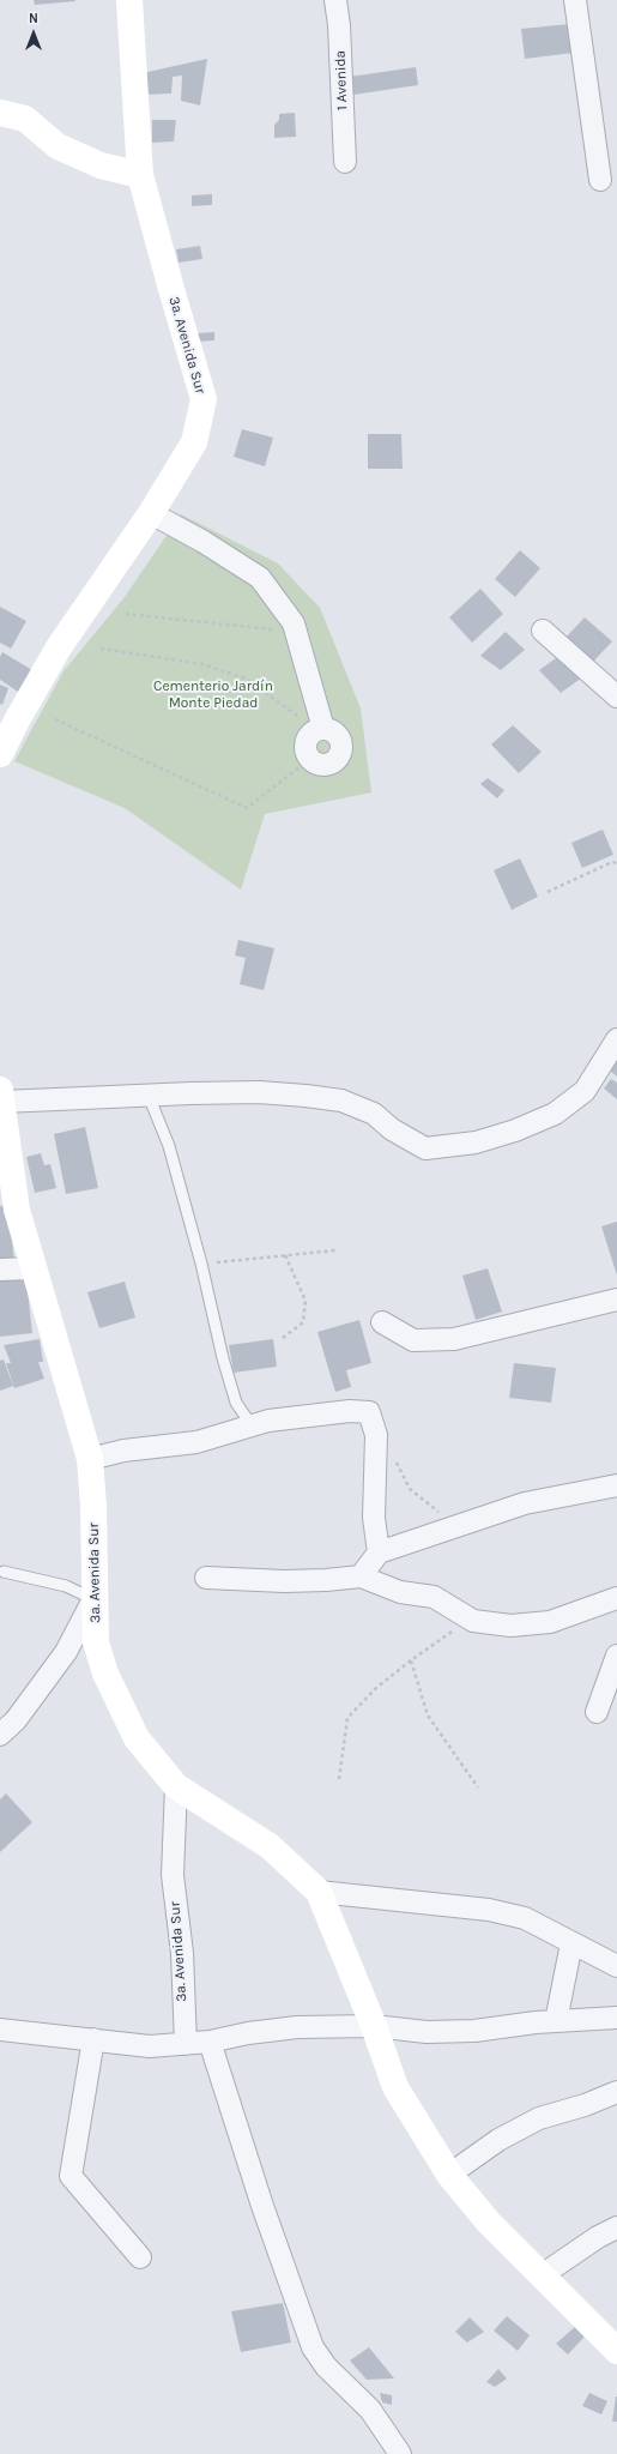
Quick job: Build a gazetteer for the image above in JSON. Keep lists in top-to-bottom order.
{
  "streets": {
    "street": ["1 Avenida", "3a. Avenida Sur"]
  },
  "parks": ["Cementerio Jardín Monte Piedad"],
  "north": "top"
}
